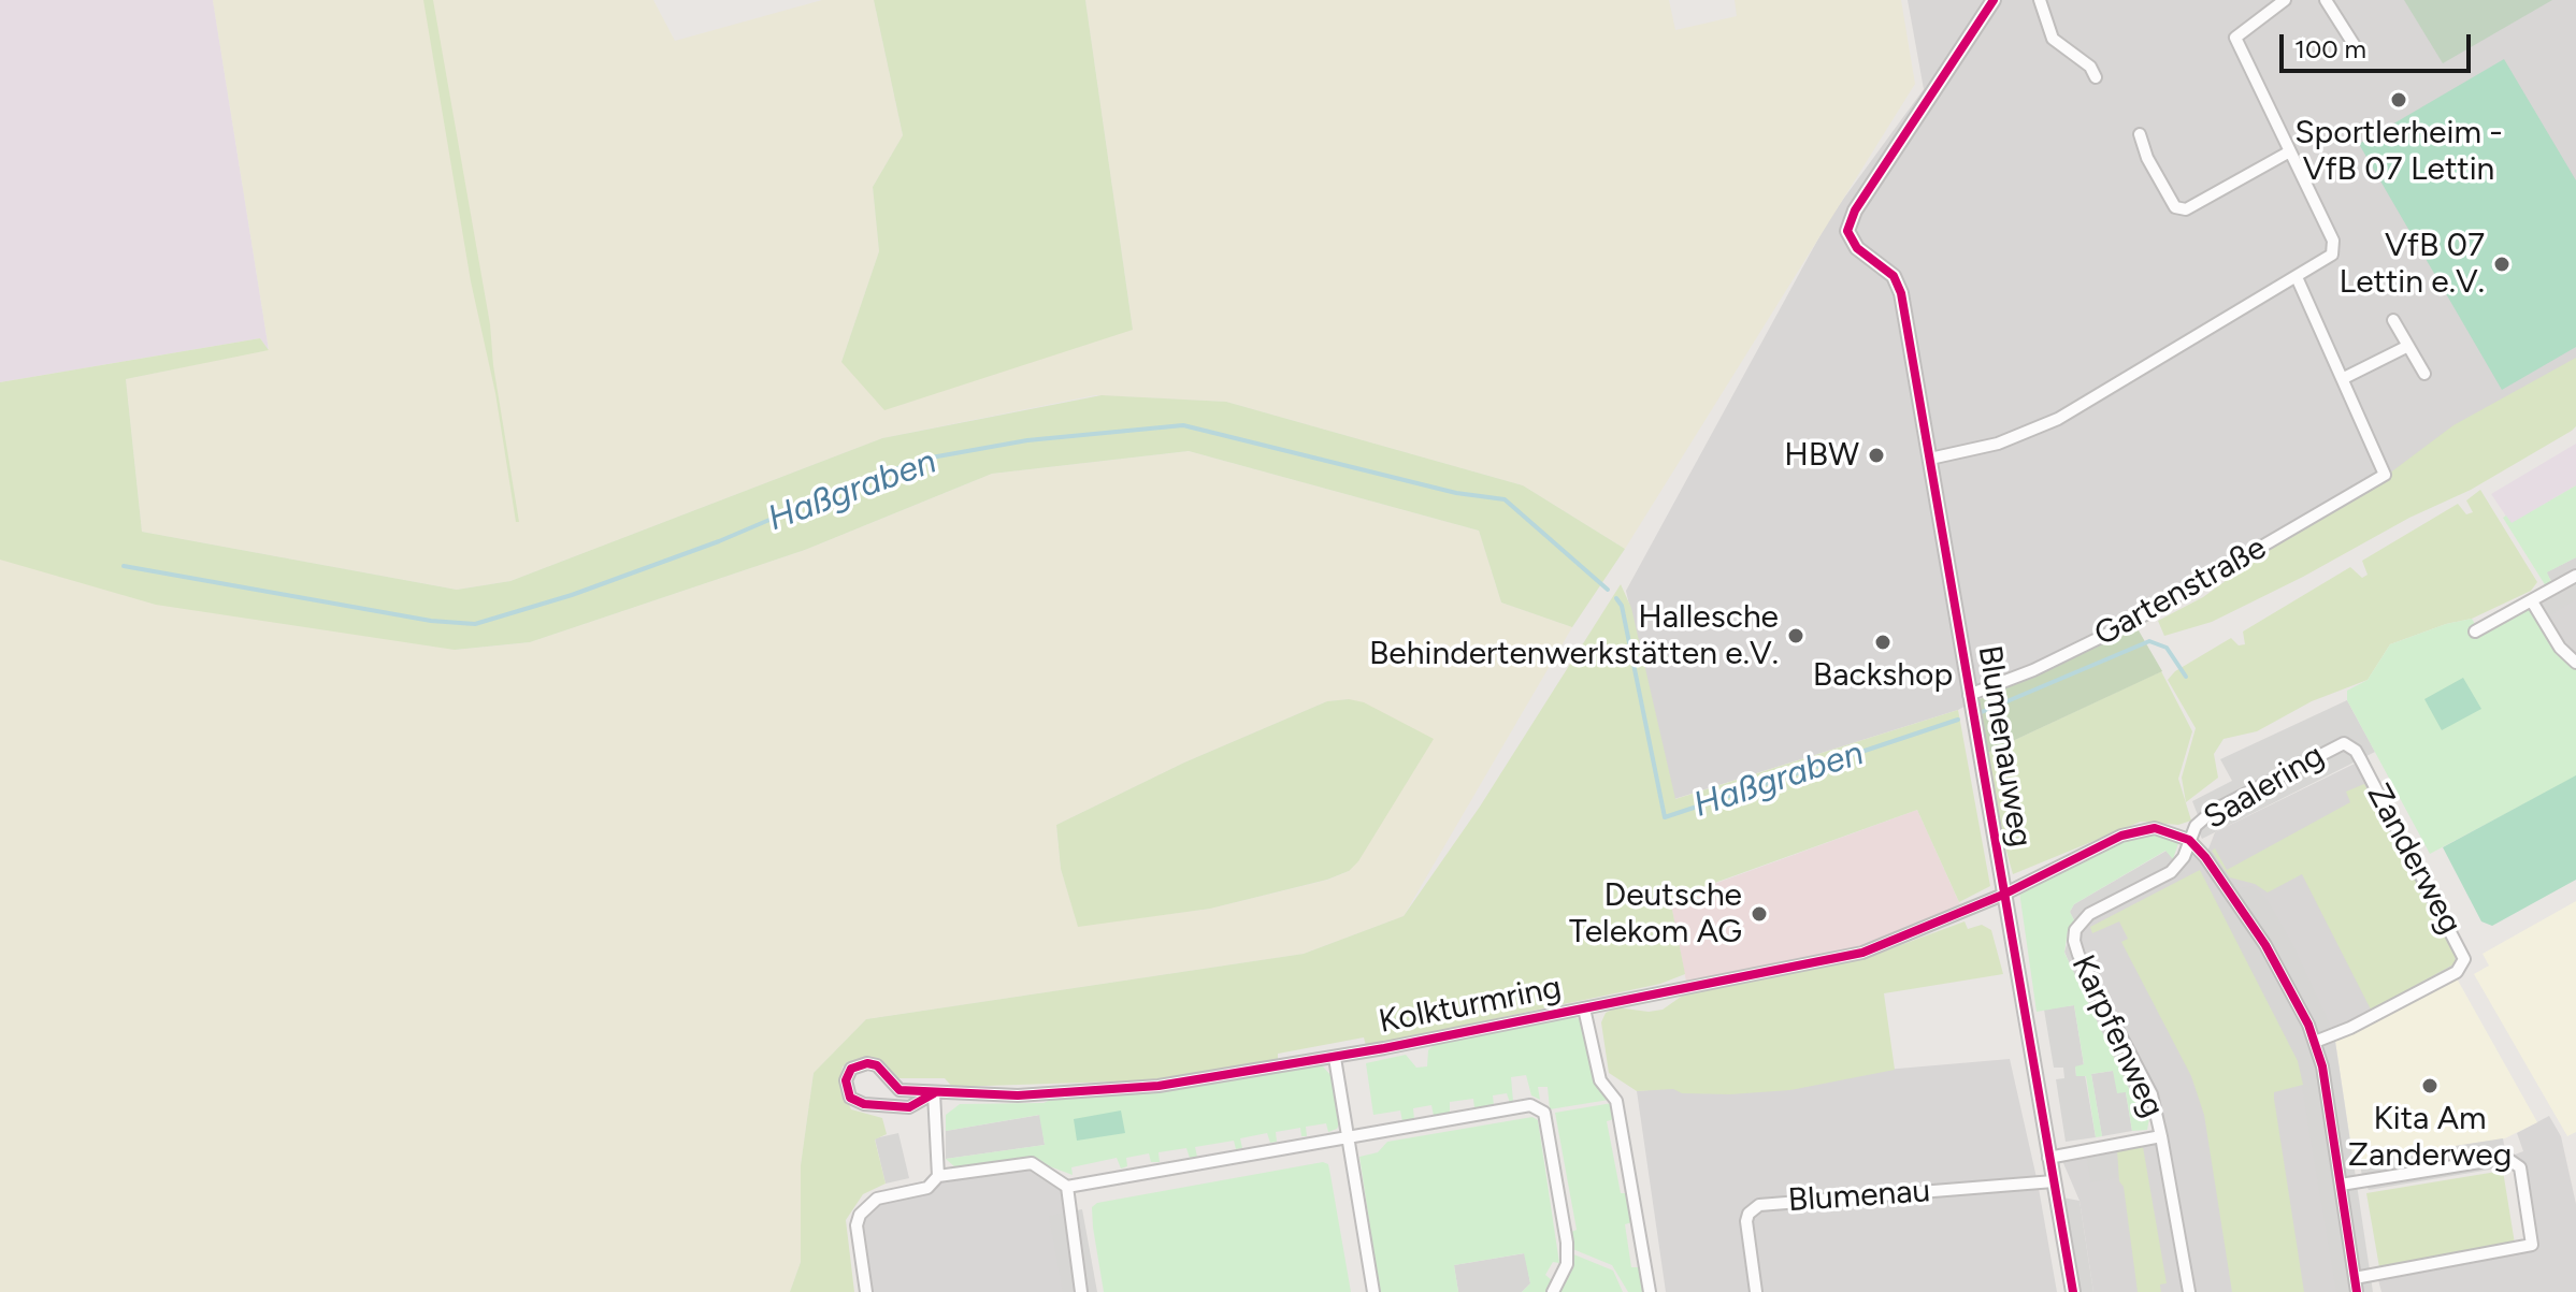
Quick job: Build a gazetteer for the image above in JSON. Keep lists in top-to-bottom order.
{
  "streets": {
    "street": [
      "Gartenstraße",
      "Blumenauweg",
      "Saalering",
      "Zanderweg",
      "Kolkturmring",
      "Karpfenweg",
      "Blumenau"
    ]
  },
  "crossings": [
    ["Gartenstraße", "Blumenauweg"],
    ["Blumenauweg", "Kolkturmring"],
    ["Blumenauweg", "Karpfenweg"],
    ["Blumenauweg", "Blumenau"],
    ["Saalering", "Zanderweg"],
    ["Saalering", "Kolkturmring"],
    ["Saalering", "Karpfenweg"]
  ],
  "water": ["Haßgraben"],
  "places": [
    "Sportlerheim - VfB 07 Lettin",
    "VfB 07 Lettin e.V.",
    "HBW",
    "Hallesche Behindertenwerkstätten e.V.",
    "Backshop",
    "Deutsche Telekom AG",
    "Kita Am Zanderweg"
  ],
  "scale_bar": "100 m"
}
